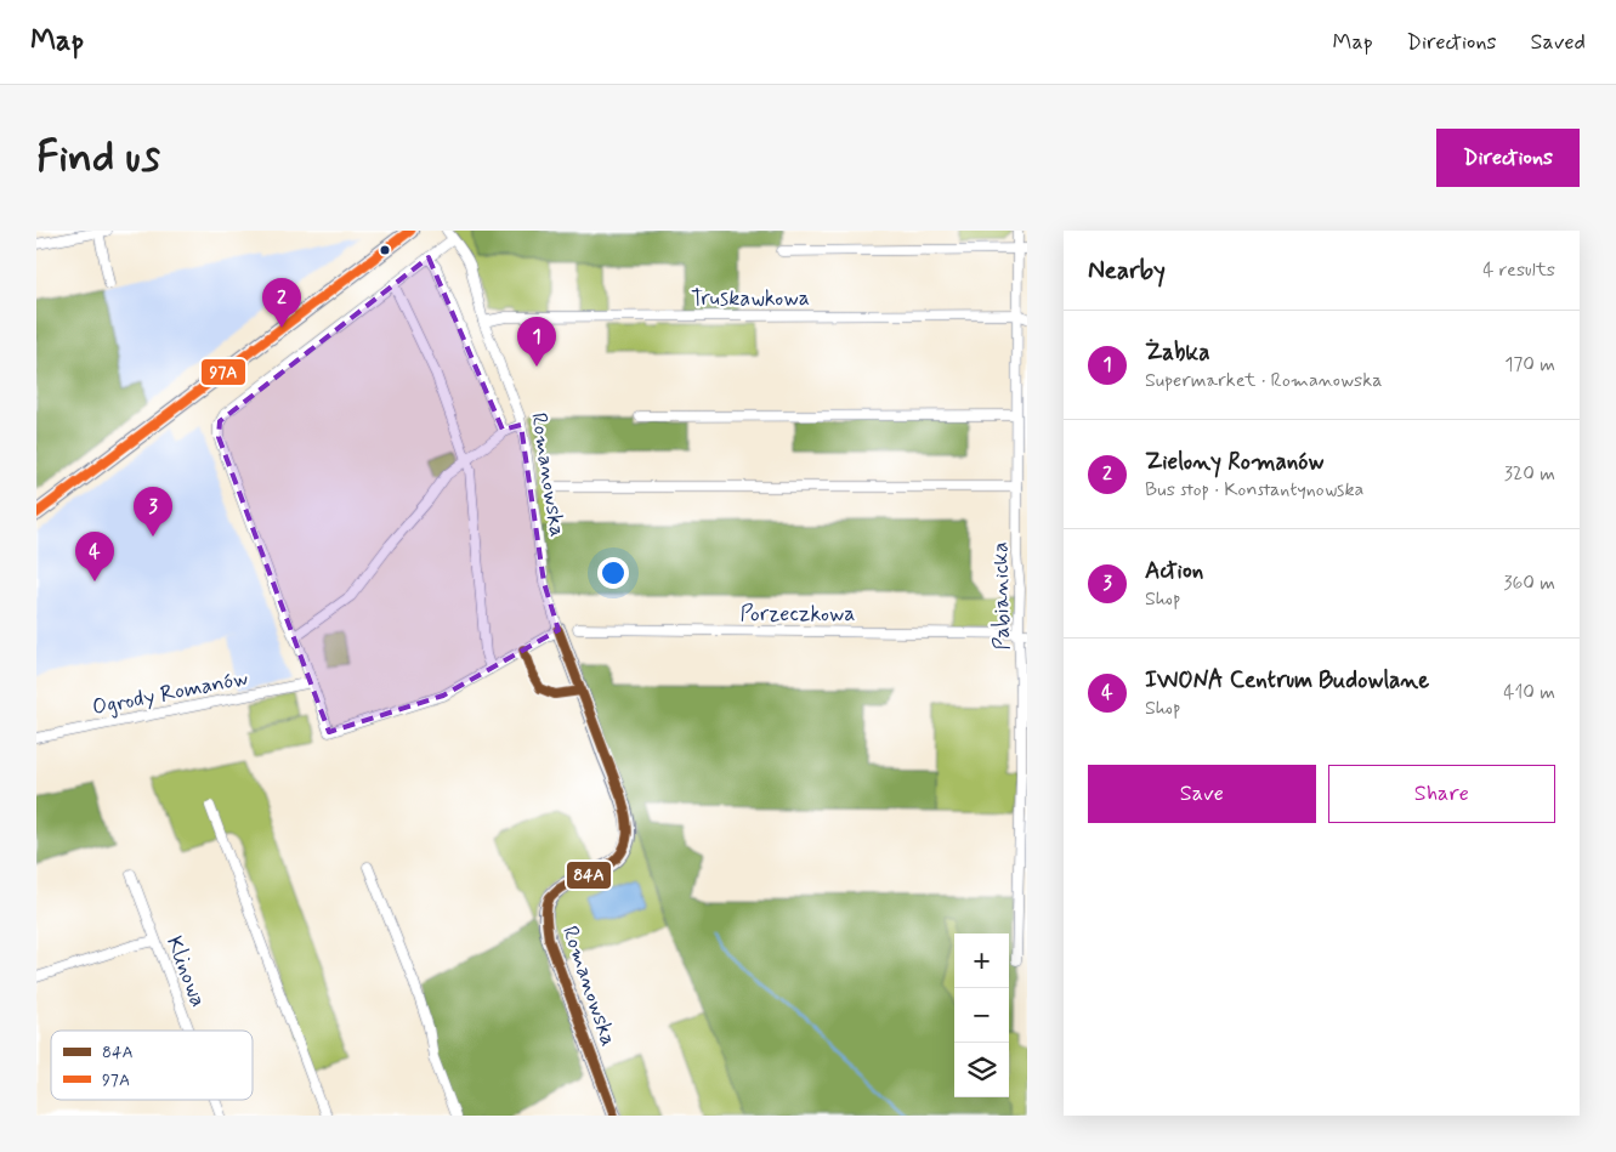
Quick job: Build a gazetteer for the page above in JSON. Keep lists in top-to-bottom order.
{
  "streets": {
    "street": [
      "Truskawkowa",
      "Romanowska",
      "Pabianicka",
      "Porzeczkowa",
      "Ogrody Romanów",
      "Klinowa"
    ]
  },
  "crossings": [
    ["Truskawkowa", "Romanowska"],
    ["Truskawkowa", "Pabianicka"],
    ["Pabianicka", "Porzeczkowa"]
  ],
  "lines": ["transit line 97A", "transit line 84A"],
  "legend": ["84A", "97A"],
  "page": {
    "header": "Map",
    "nav": ["Map", "Directions", "Saved"],
    "buttons": [
      "Directions",
      ["Save", "Share"]
    ],
    "title": "Find us",
    "heading": ["Nearby", "4 results"],
    "pins": [
      "2",
      "1",
      "3",
      "4"
    ],
    "list": [
      {
        "mark": "1",
        "name": "Żabka",
        "note": "Supermarket · Romanowska",
        "value": "170 m"
      },
      {
        "mark": "2",
        "name": "Zielony Romanów",
        "note": "Bus stop · Konstantynowska",
        "value": "320 m"
      },
      {
        "mark": "3",
        "name": "Action",
        "note": "Shop",
        "value": "360 m"
      },
      {
        "mark": "4",
        "name": "IWONA Centrum Budowlane",
        "note": "Shop",
        "value": "410 m"
      }
    ],
    "map_buttons": ["+", "−"]
  }
}
